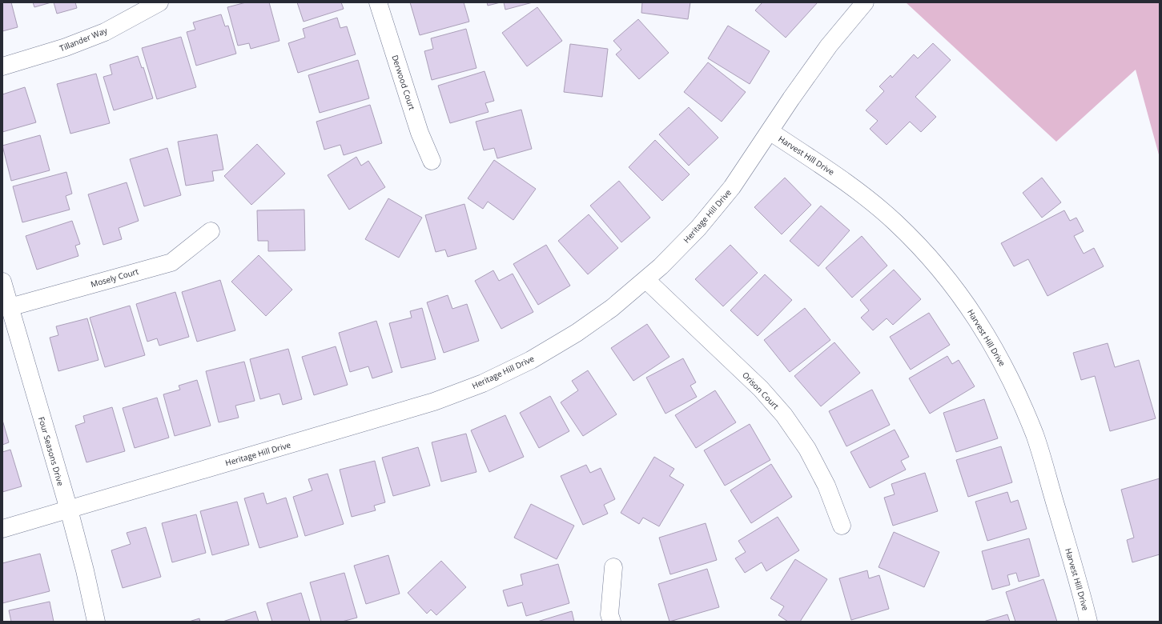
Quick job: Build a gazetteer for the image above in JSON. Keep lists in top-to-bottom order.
{
  "streets": {
    "street": [
      "Tillander Way",
      "Derwood Court",
      "Harvest Hill Drive",
      "Heritage Hill Drive",
      "Mosely Court",
      "Orison Court",
      "Four Seasons Drive"
    ]
  },
  "crossings": [
    ["Harvest Hill Drive", "Heritage Hill Drive"],
    ["Heritage Hill Drive", "Orison Court"],
    ["Heritage Hill Drive", "Four Seasons Drive"],
    ["Mosely Court", "Four Seasons Drive"]
  ]
}
